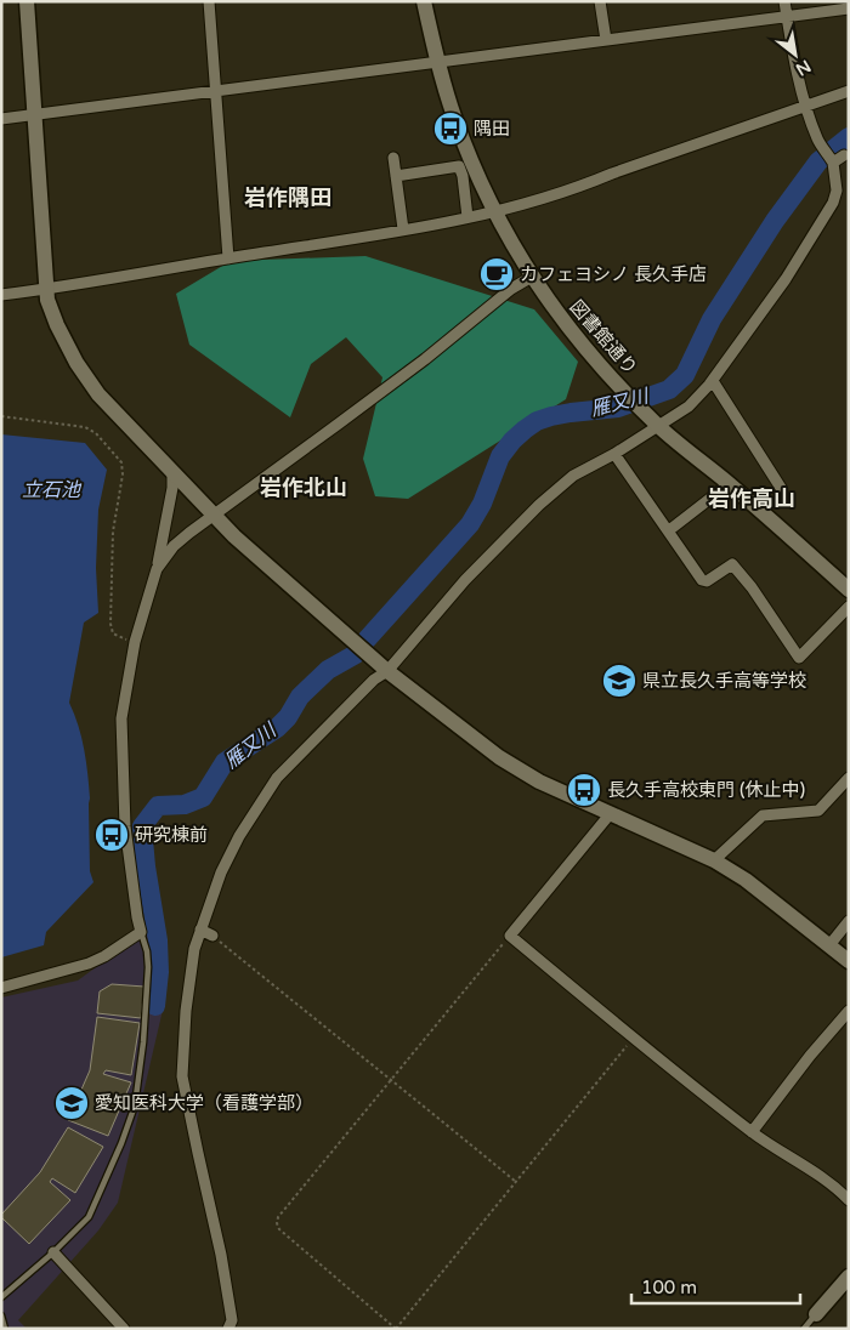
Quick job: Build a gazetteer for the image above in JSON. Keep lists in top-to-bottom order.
{
  "streets": {
    "street": ["図書館通り"]
  },
  "districts": ["岩作隅田", "岩作北山", "岩作高山"],
  "water": ["雁又川", "立石池"],
  "places": {
    "bus stop": ["隅田", "長久手高校東門 (休止中)", "研究棟前"],
    "cafe": ["カフェヨシノ 長久手店"],
    "school or university": ["県立長久手高等学校", "愛知医科大学（看護学部）"]
  },
  "scale_bar": "100 m",
  "north": "bottom right"
}
